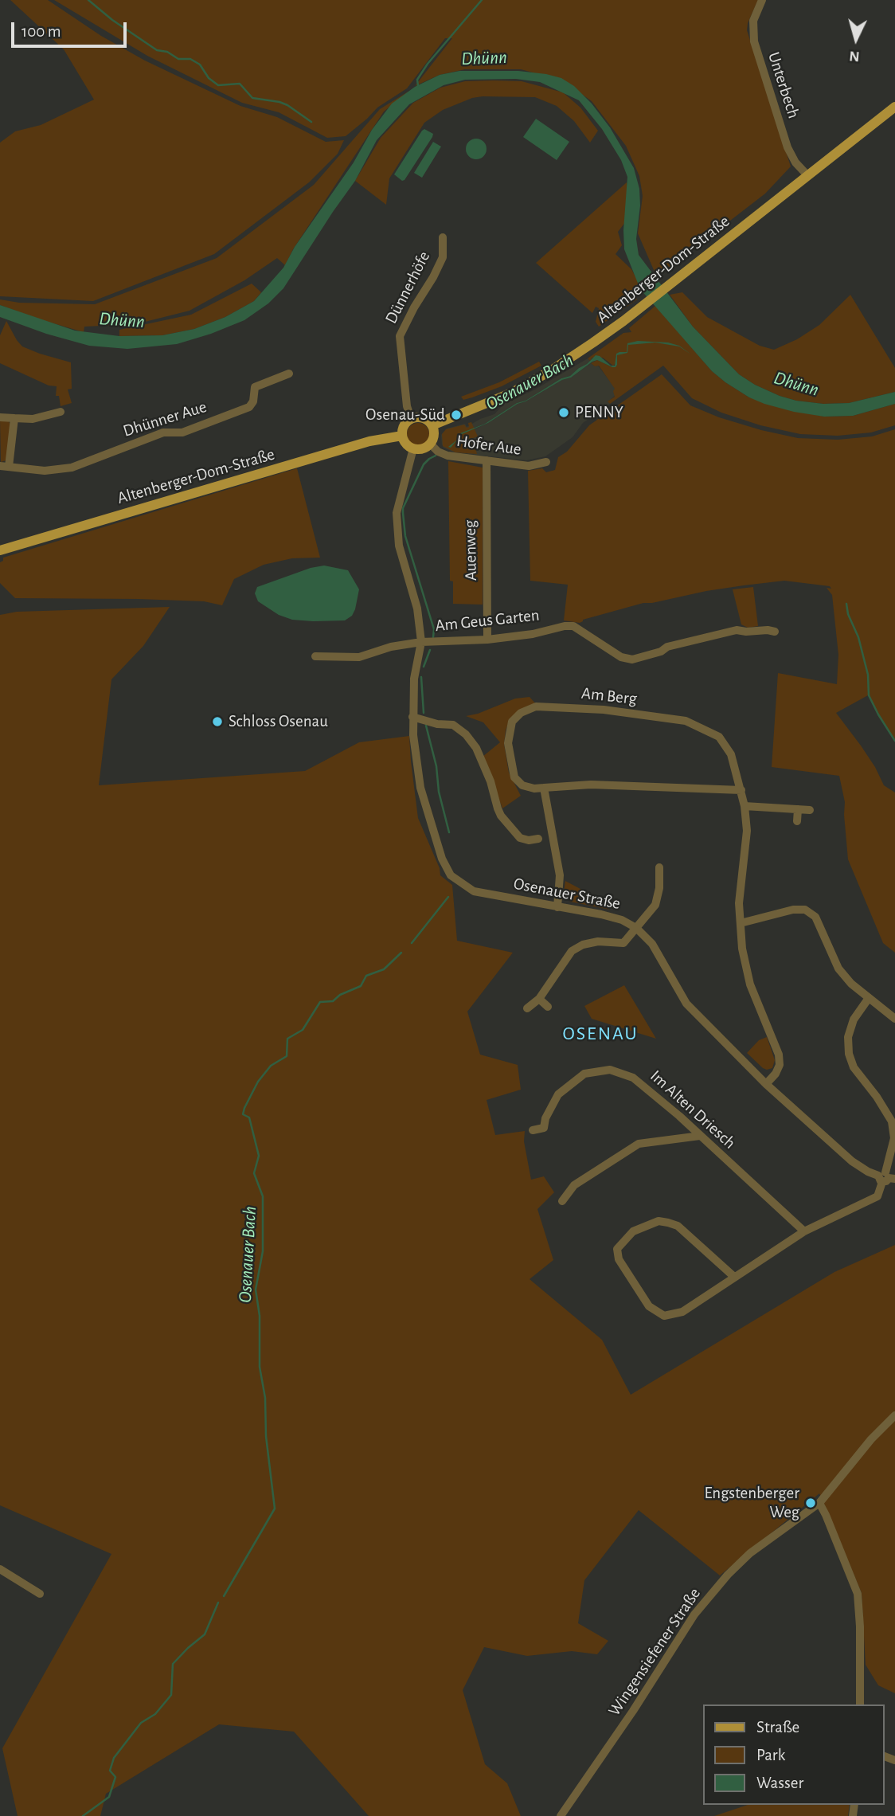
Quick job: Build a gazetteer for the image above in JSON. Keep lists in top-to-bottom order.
{
  "streets": {
    "main road": ["Altenberger-Dom-Straße"],
    "street": [
      "Unterbech",
      "Dünnerhöfe",
      "Dhünner Aue",
      "Hofer Aue",
      "Auenweg",
      "Am Geus Garten",
      "Am Berg",
      "Osenauer Straße",
      "Im Alten Driesch",
      "Wingensiefener Straße"
    ]
  },
  "crossings": [
    ["Unterbech", "Altenberger-Dom-Straße"],
    ["Altenberger-Dom-Straße", "Dünnerhöfe"],
    ["Altenberger-Dom-Straße", "Hofer Aue"],
    ["Altenberger-Dom-Straße", "Osenauer Straße"],
    ["Dünnerhöfe", "Hofer Aue"],
    ["Dünnerhöfe", "Osenauer Straße"],
    ["Hofer Aue", "Auenweg"],
    ["Hofer Aue", "Osenauer Straße"],
    ["Auenweg", "Am Geus Garten"],
    ["Am Geus Garten", "Osenauer Straße"],
    ["Am Berg", "Osenauer Straße"]
  ],
  "districts": ["OSENAU"],
  "water": ["Dhünn", "Osenauer Bach"],
  "places": [
    "PENNY",
    "Osenau-Süd",
    "Schloss Osenau",
    "Engstenberger Weg"
  ],
  "legend": ["Straße", "Park", "Wasser"],
  "scale_bar": "100 m",
  "north": "bottom"
}
